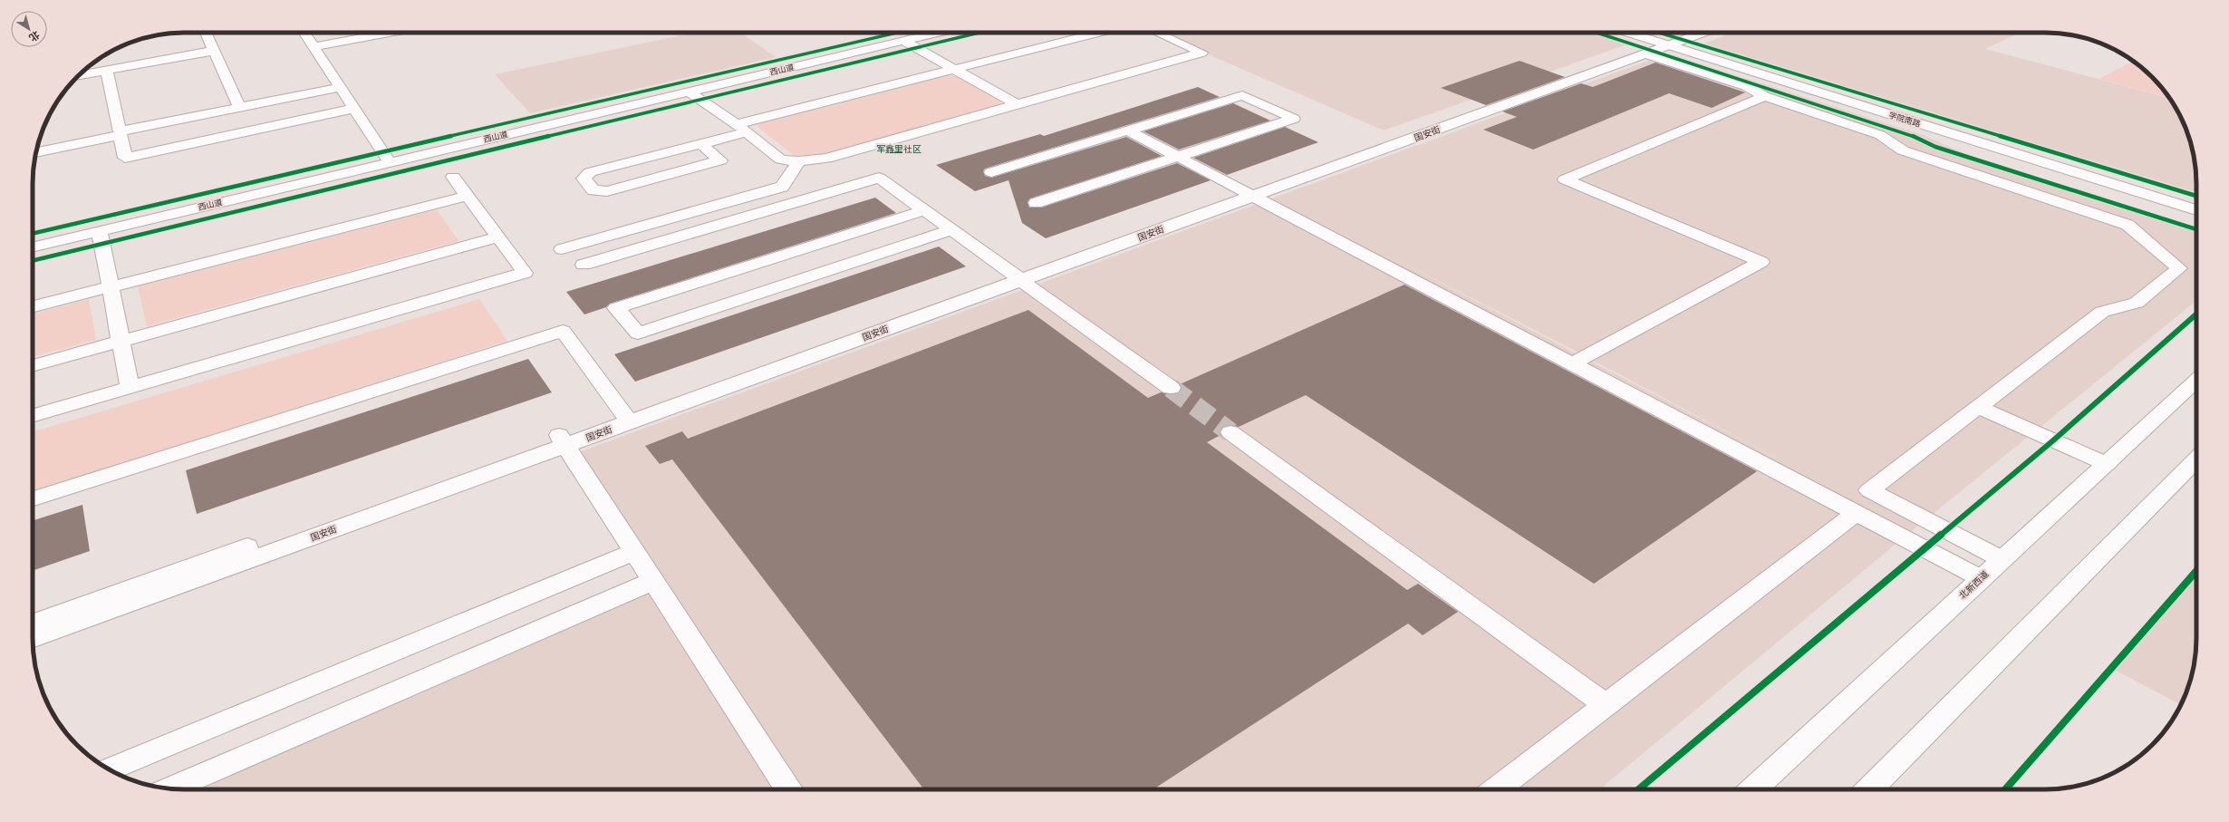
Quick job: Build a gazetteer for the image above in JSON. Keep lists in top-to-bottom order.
{
  "streets": {
    "street": [
      "西山道",
      "学院南路",
      "国安街",
      "北新西道"
    ]
  },
  "crossings": [
    ["学院南路", "国安街"]
  ],
  "districts": ["军鑫里社区"],
  "north": "bottom right"
}
